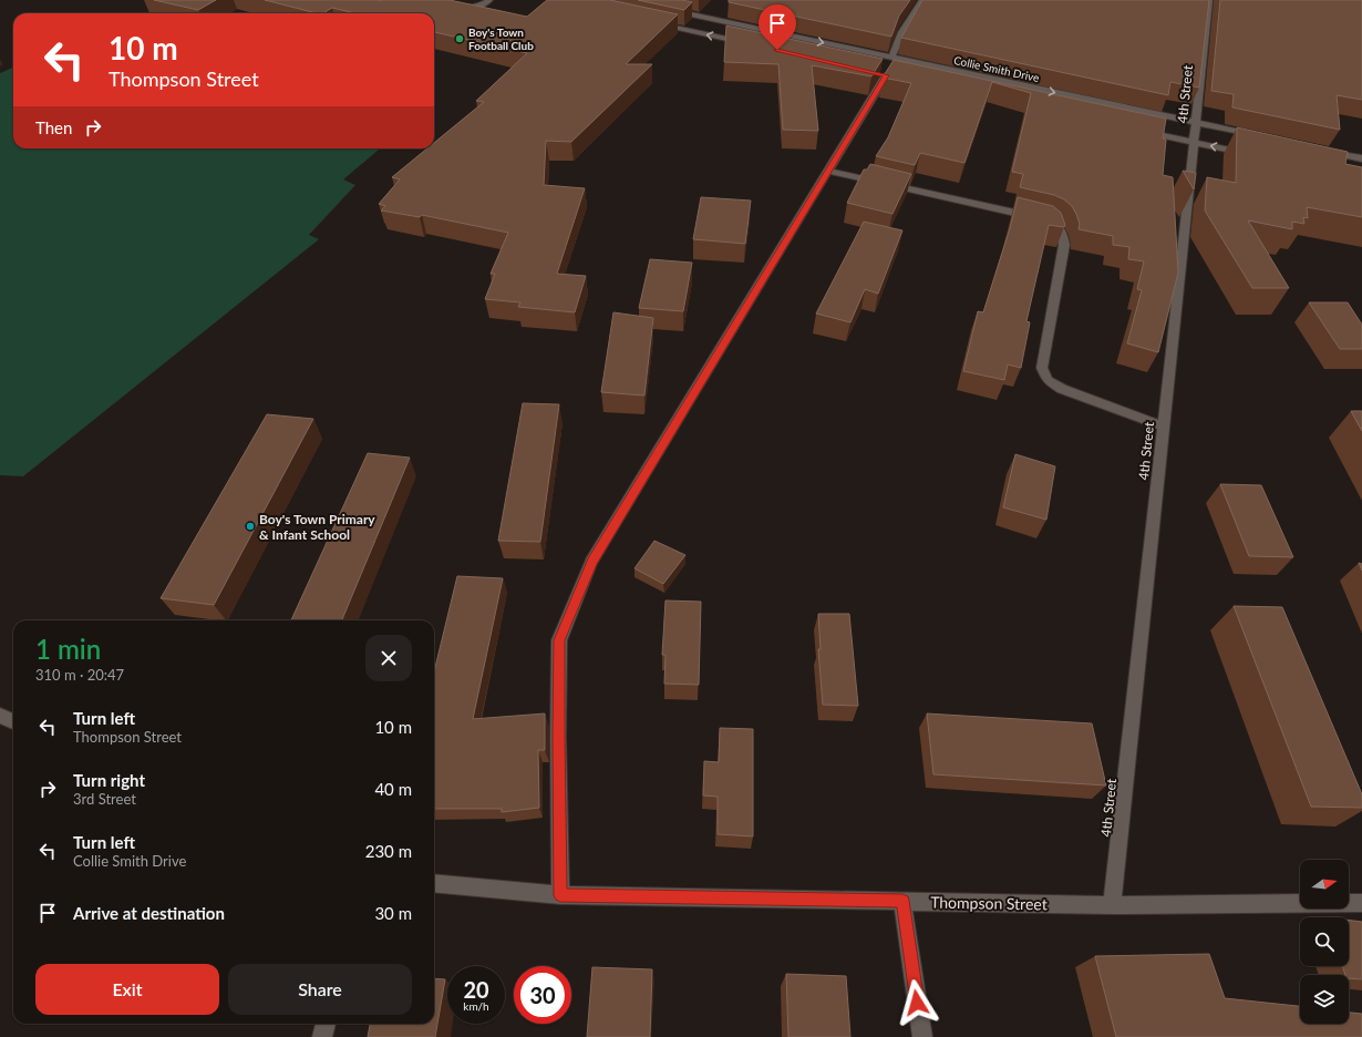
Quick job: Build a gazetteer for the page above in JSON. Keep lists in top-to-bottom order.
{
  "streets": {
    "street": ["Collie Smith Drive", "4th Street", "Thompson Street"]
  },
  "crossings": [
    ["Collie Smith Drive", "4th Street"],
    ["4th Street", "Thompson Street"]
  ],
  "one_way": ["Collie Smith Drive"],
  "places": ["Boy's Town Football Club", "Boy's Town Primary & Infant School"],
  "north": "right",
  "page": {
    "turn": ["10 m", "Thompson Street"],
    "then": "Then",
    "heading": ["1 min", "310 m · 20:47"],
    "list": [
      {
        "name": "Turn left",
        "note": "Thompson Street",
        "value": "10 m"
      },
      {
        "name": "Turn right",
        "note": "3rd Street",
        "value": "40 m"
      },
      {
        "name": "Turn left",
        "note": "Collie Smith Drive",
        "value": "230 m"
      },
      {
        "name": "Arrive at destination",
        "value": "30 m"
      }
    ],
    "buttons": ["Exit", "Share"],
    "speed": "20 km/h",
    "limit": "30"
  }
}
